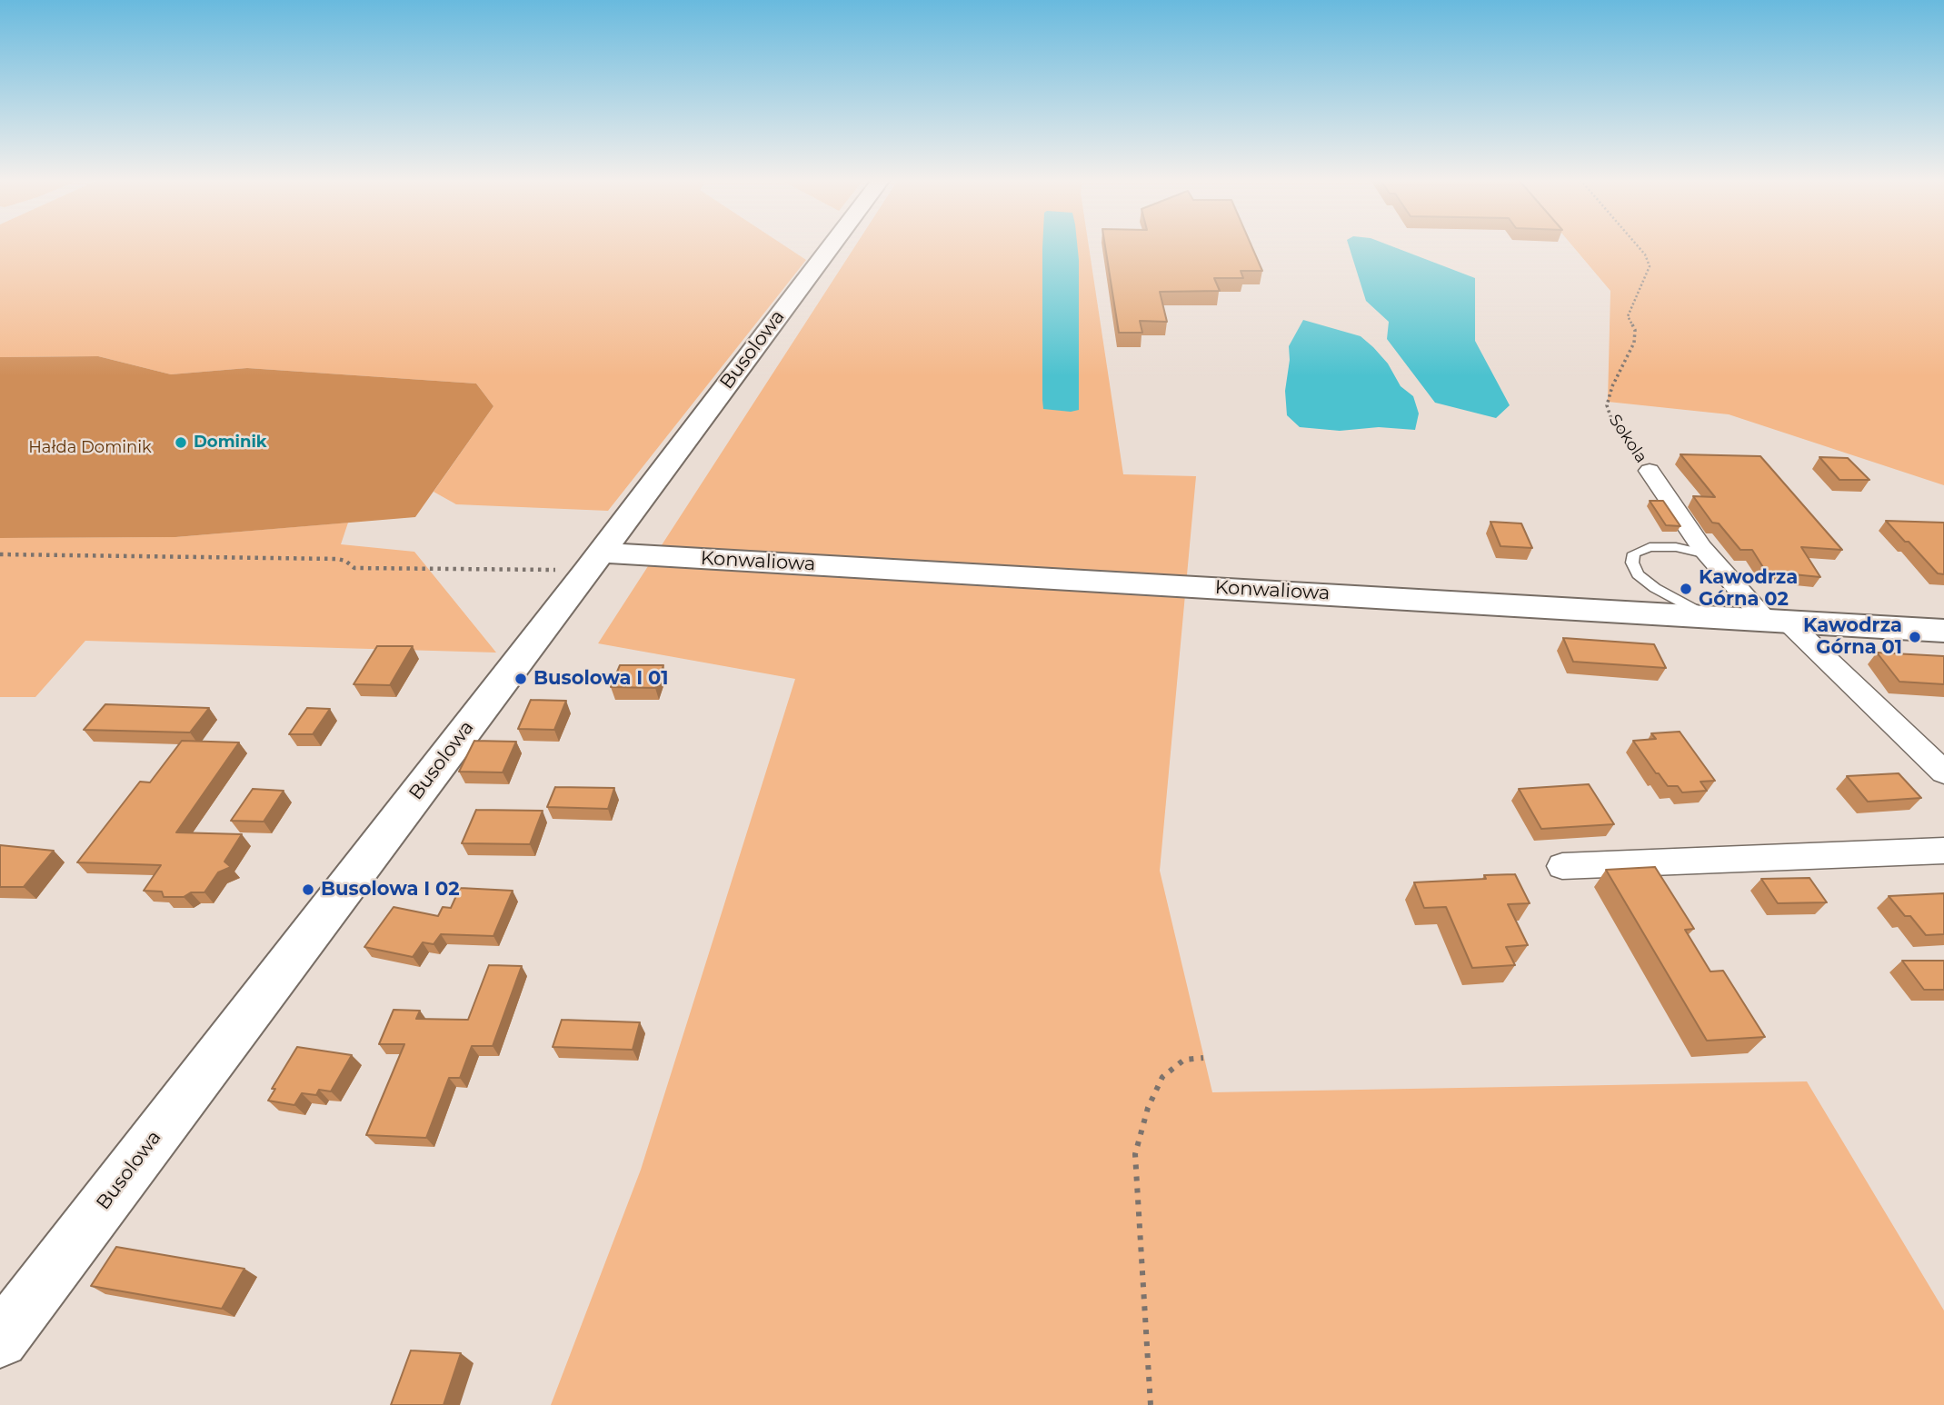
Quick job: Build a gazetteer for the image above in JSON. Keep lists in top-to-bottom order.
{
  "streets": {
    "street": ["Busolowa", "Sokola", "Konwaliowa"]
  },
  "crossings": [
    ["Busolowa", "Konwaliowa"],
    ["Sokola", "Konwaliowa"]
  ],
  "parks": ["Hałda Dominik"],
  "places": [
    "Dominik",
    "Kawodrza Górna 02",
    "Kawodrza Górna 01",
    "Busolowa I 01",
    "Busolowa I 02"
  ]
}
